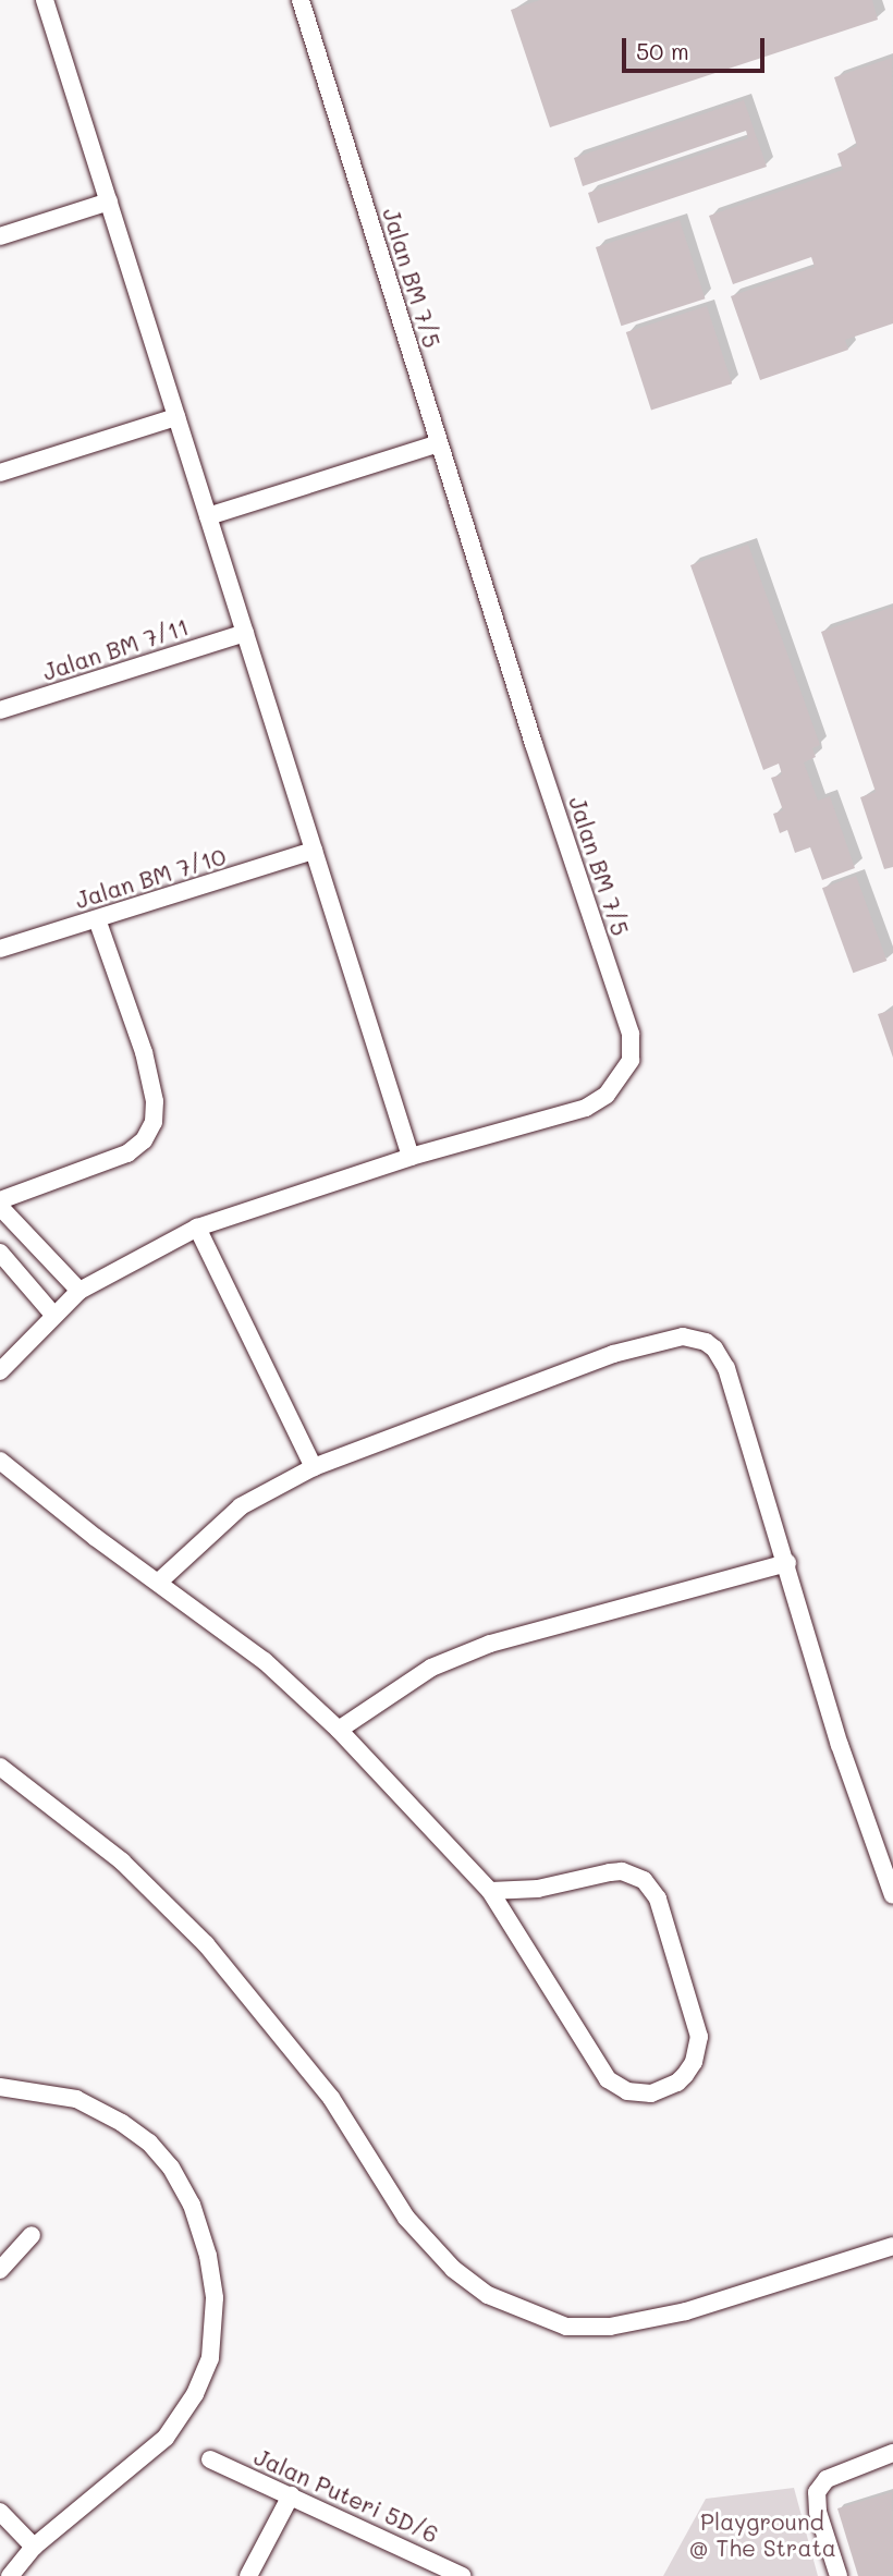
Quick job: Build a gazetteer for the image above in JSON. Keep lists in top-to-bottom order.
{
  "streets": {
    "street": [
      "Jalan BM 7/5",
      "Jalan BM 7/11",
      "Jalan BM 7/10",
      "Jalan Puteri 5D/6"
    ]
  },
  "parks": ["Playground @ The Strata"],
  "scale_bar": "50 m"
}
